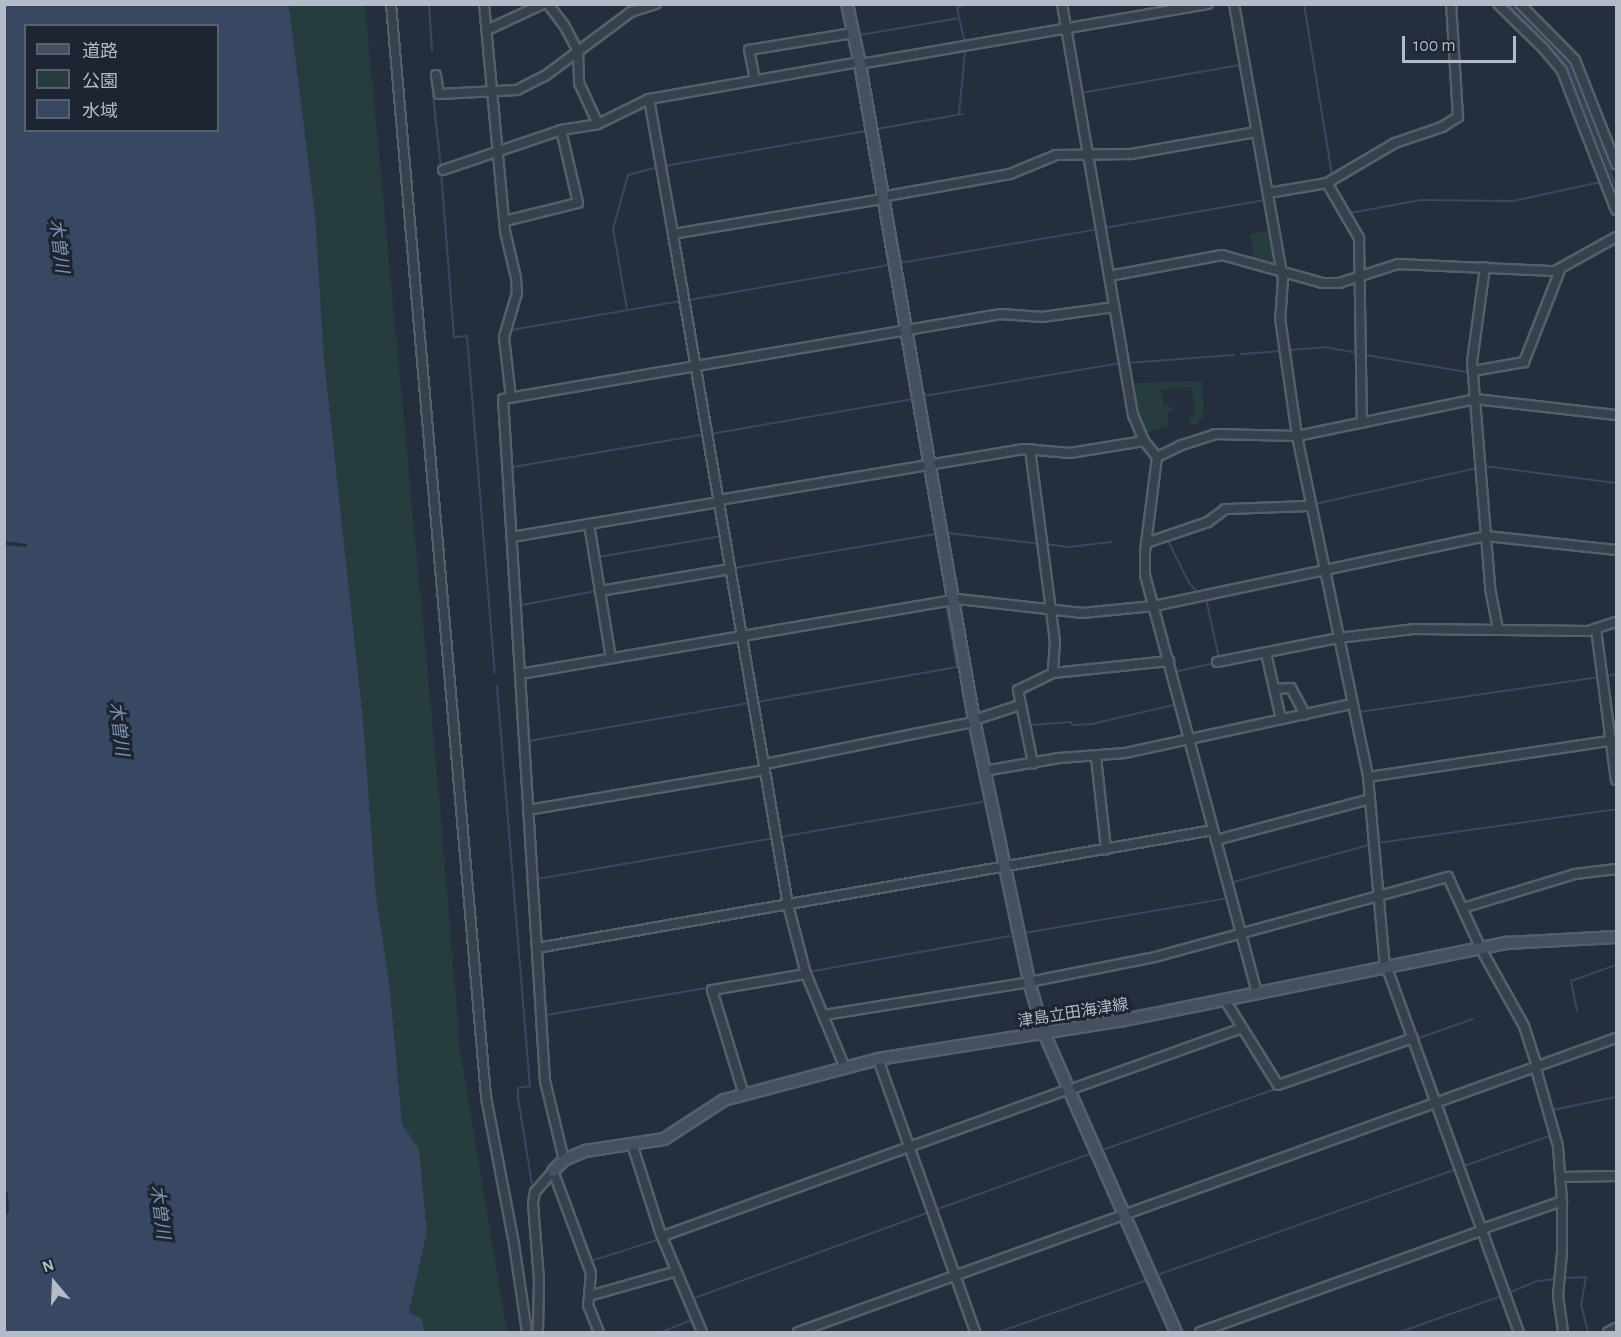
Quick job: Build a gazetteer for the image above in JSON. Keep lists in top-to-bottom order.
{
  "streets": {
    "street": ["津島立田海津線"]
  },
  "water": ["木曽川"],
  "legend": ["道路", "公園", "水域"],
  "scale_bar": "100 m",
  "north": "top"
}
